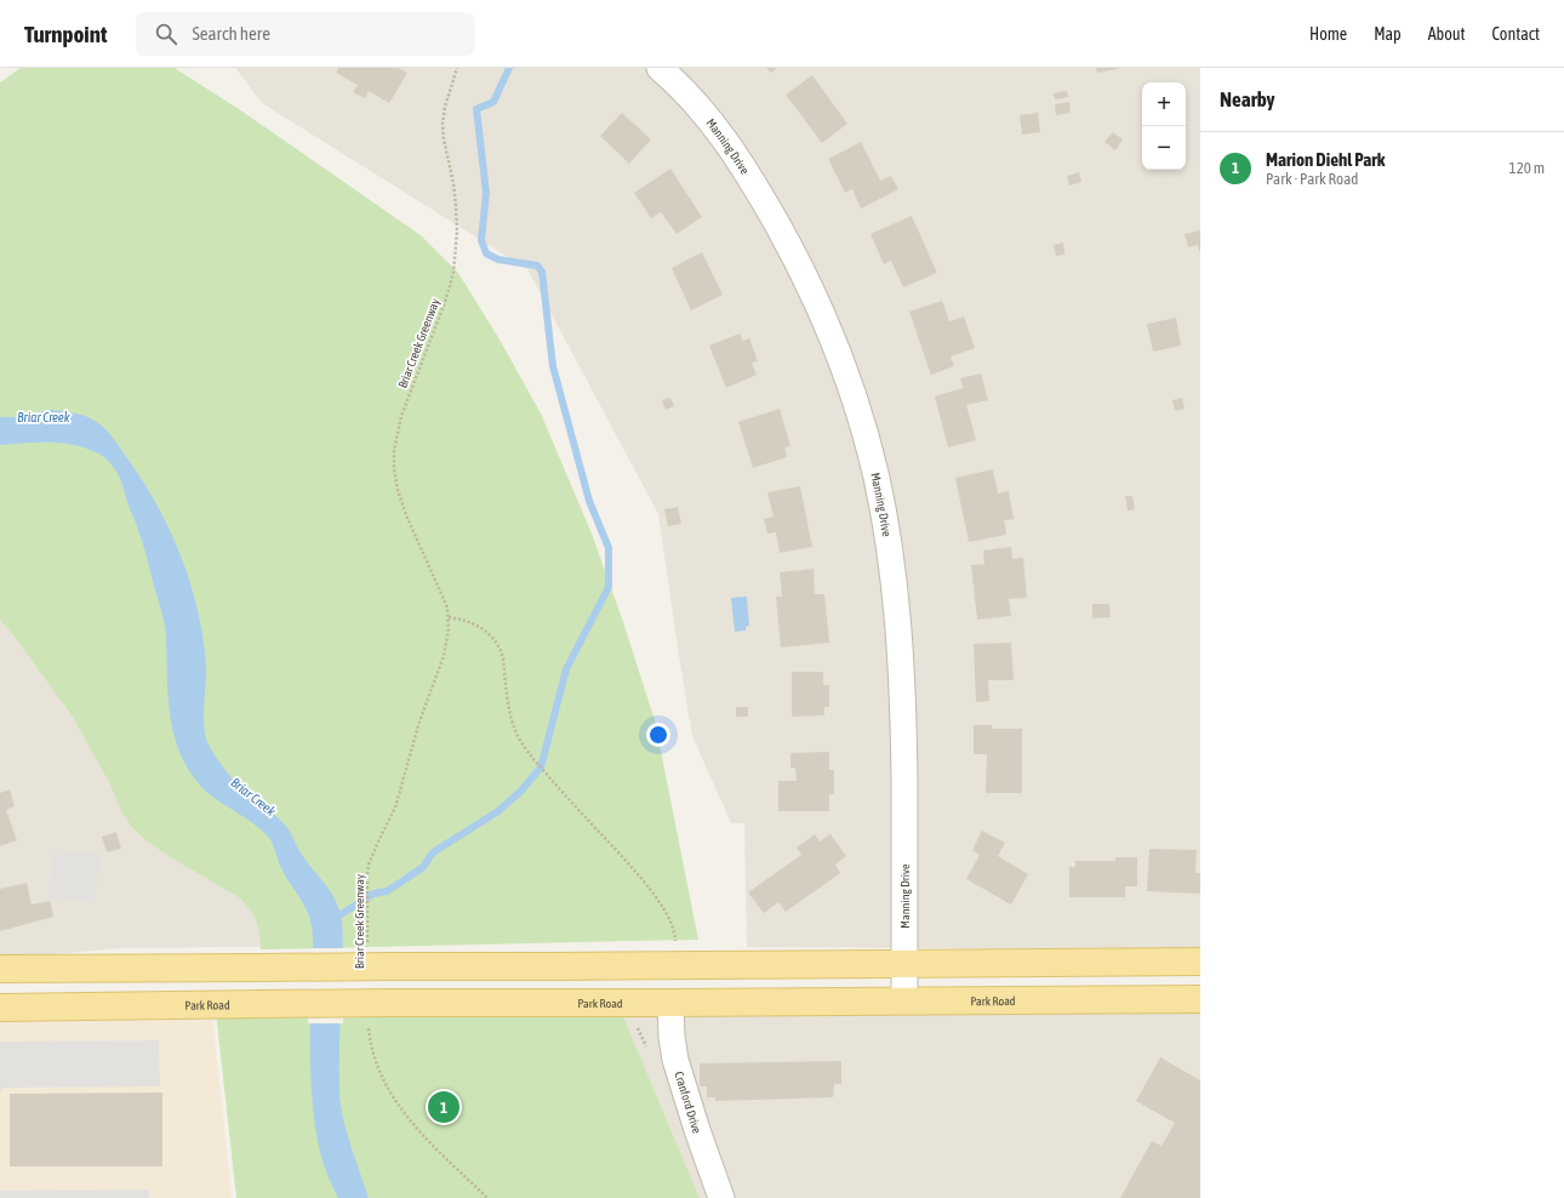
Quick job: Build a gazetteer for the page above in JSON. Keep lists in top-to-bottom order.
{
  "streets": {
    "main road": ["Park Road"],
    "street": ["Manning Drive", "Cranford Drive"],
    "path": ["Briar Creek Greenway"]
  },
  "crossings": [
    ["Manning Drive", "Park Road"],
    ["Park Road", "Cranford Drive"]
  ],
  "water": ["Briar Creek"],
  "page": {
    "header": "Turnpoint",
    "search": "Search here",
    "nav": [
      "Home",
      "Map",
      "About",
      "Contact"
    ],
    "heading": "Nearby",
    "map_buttons": ["+", "−"],
    "list": [
      {
        "mark": "1",
        "name": "Marion Diehl Park",
        "note": "Park · Park Road",
        "value": "120 m"
      }
    ],
    "pins": "1"
  }
}
